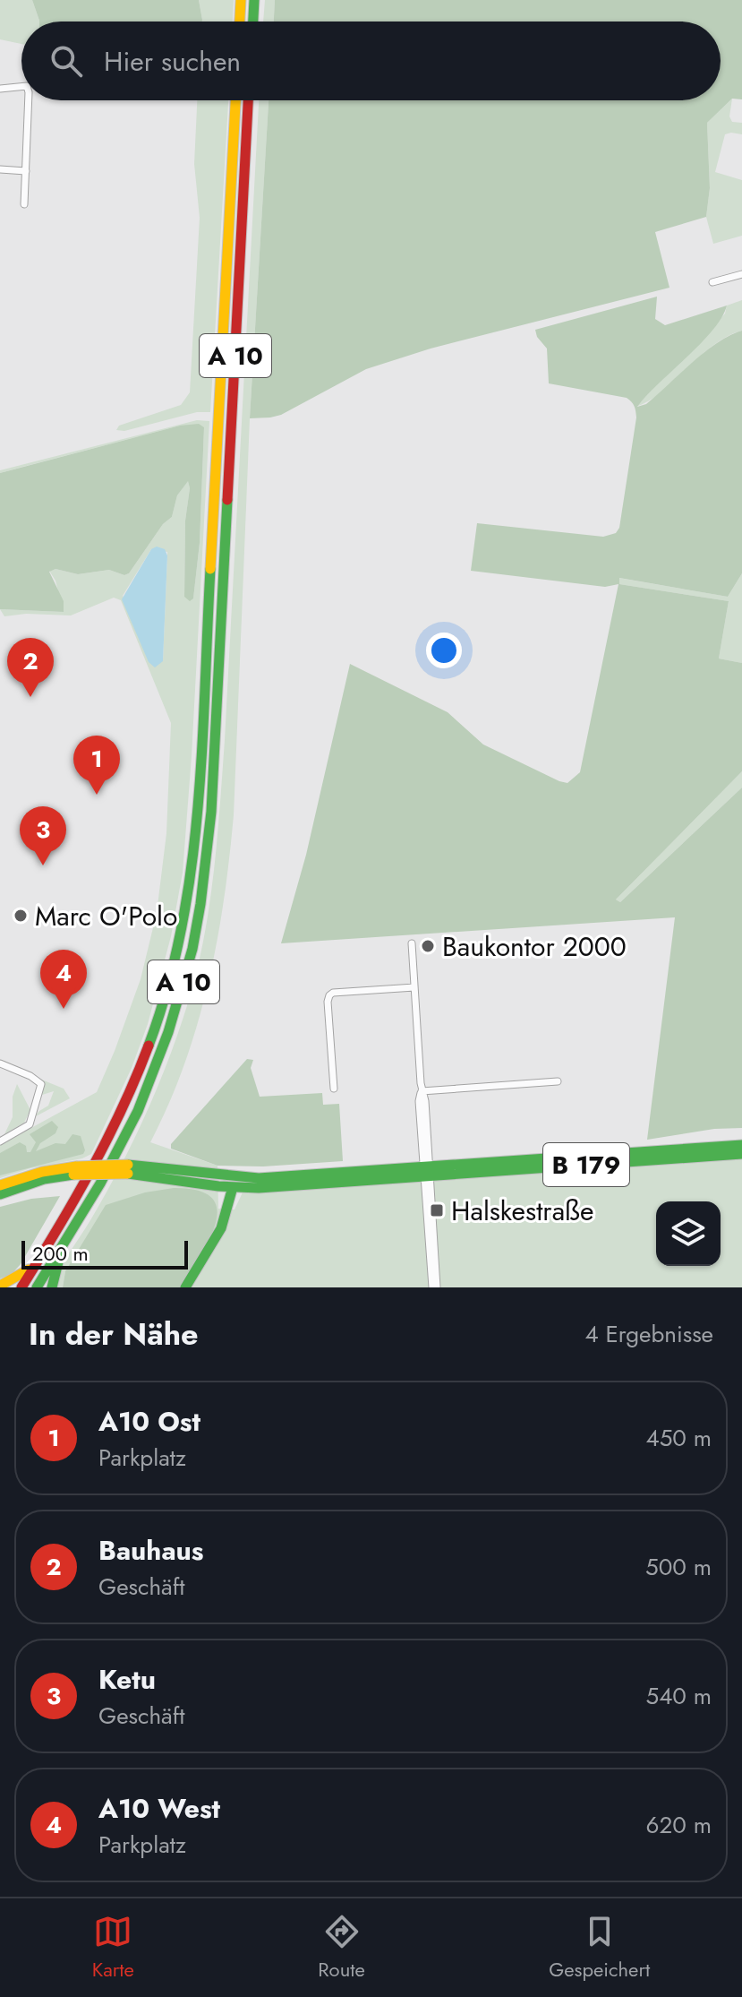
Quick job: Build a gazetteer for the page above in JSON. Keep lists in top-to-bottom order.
{
  "streets": {
    "main road": ["A 10", "B 179"]
  },
  "places": {
    "other": ["Marc O'Polo", "Baukontor 2000"],
    "transit": ["Halskestraße"]
  },
  "scale_bar": "200 m",
  "page": {
    "search": "Hier suchen",
    "pins": [
      "2",
      "1",
      "3",
      "4"
    ],
    "scale": "200 m",
    "heading": ["In der Nähe", "4 Ergebnisse"],
    "list": [
      {
        "mark": "1",
        "name": "A10 Ost",
        "note": "Parkplatz",
        "value": "450 m"
      },
      {
        "mark": "2",
        "name": "Bauhaus",
        "note": "Geschäft",
        "value": "500 m"
      },
      {
        "mark": "3",
        "name": "Ketu",
        "note": "Geschäft",
        "value": "540 m"
      },
      {
        "mark": "4",
        "name": "A10 West",
        "note": "Parkplatz",
        "value": "620 m"
      }
    ],
    "nav": ["Karte", "Route", "Gespeichert"]
  }
}
